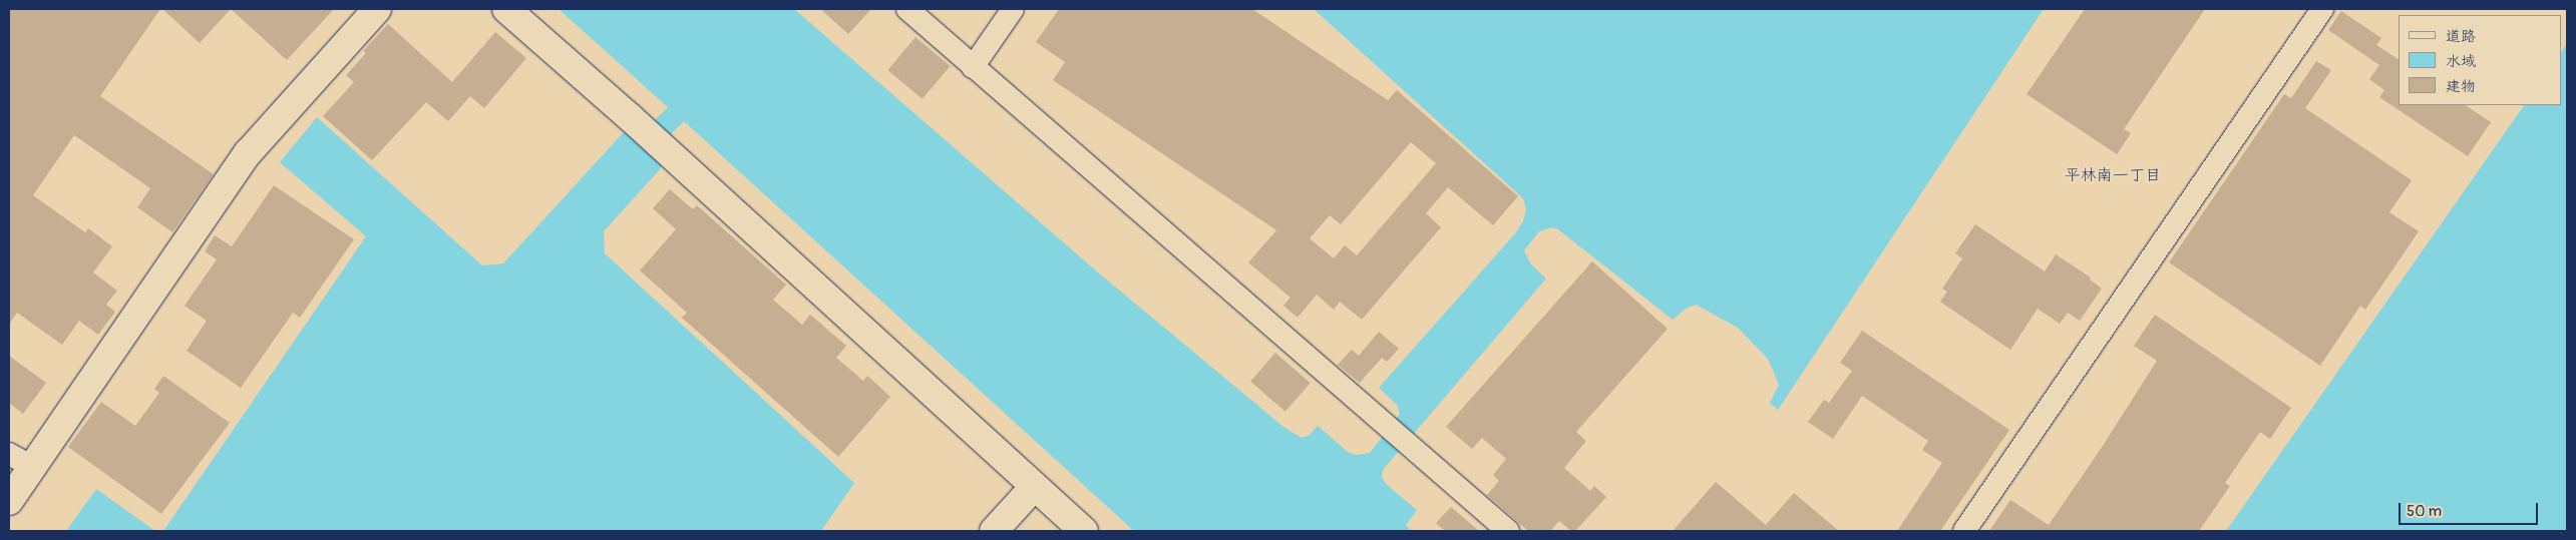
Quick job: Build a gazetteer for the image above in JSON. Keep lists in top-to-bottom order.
{
  "districts": ["平林南一丁目"],
  "legend": ["道路", "水域", "建物"],
  "scale_bar": "50 m"
}
